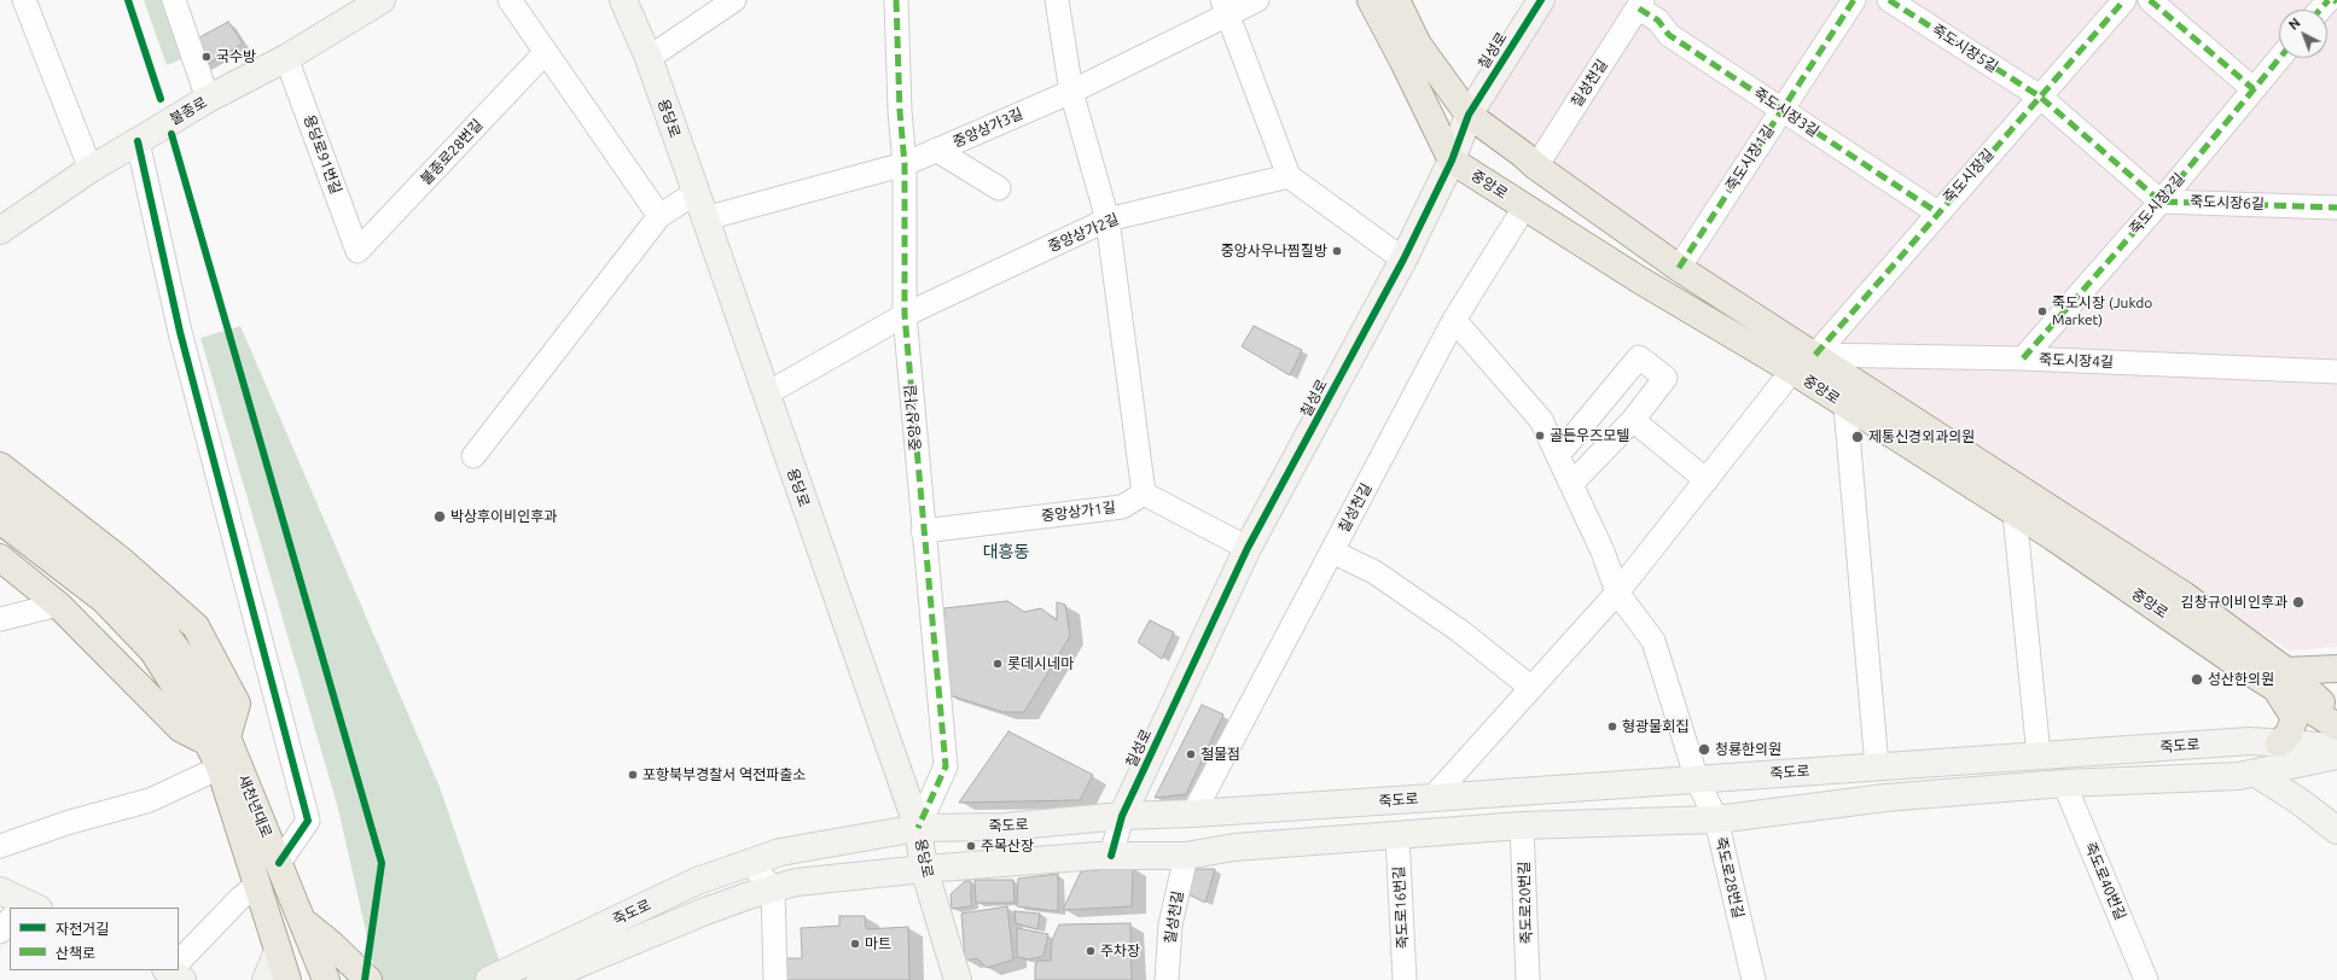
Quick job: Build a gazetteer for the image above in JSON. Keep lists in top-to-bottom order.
{
  "streets": {
    "main road": [
      "칠성로",
      "불종로",
      "용당로",
      "중앙로",
      "죽도로",
      "새천년대로"
    ],
    "street": [
      "죽도시장5길",
      "칠성천길",
      "죽도시장3길",
      "중앙상가3길",
      "불종로28번길",
      "용당로91번길",
      "죽도시장1길",
      "죽도시장길",
      "죽도시장6길",
      "죽도시장2길",
      "중앙상가2길",
      "죽도시장4길",
      "중앙상가길",
      "중앙상가1길",
      "죽도로28번길",
      "죽도로40번길",
      "죽도로20번길",
      "죽도로16번길"
    ]
  },
  "crossings": [
    ["죽도시장5길", "죽도시장길"],
    ["칠성로", "중앙로"],
    ["칠성로", "죽도로"],
    ["칠성천길", "죽도시장3길"],
    ["칠성천길", "중앙로"],
    ["칠성천길", "죽도로"],
    ["칠성천길", "죽도로28번길"],
    ["불종로", "용당로91번길"],
    ["죽도시장3길", "죽도시장1길"],
    ["죽도시장3길", "죽도시장길"],
    ["용당로", "중앙상가3길"],
    ["용당로", "중앙상가2길"],
    ["용당로", "중앙상가길"],
    ["용당로", "죽도로"],
    ["중앙상가3길", "중앙상가길"],
    ["불종로28번길", "용당로91번길"],
    ["죽도시장1길", "중앙로"],
    ["죽도시장길", "중앙로"],
    ["죽도시장길", "죽도시장4길"],
    ["중앙로", "죽도시장4길"],
    ["죽도시장6길", "죽도시장2길"],
    ["죽도시장2길", "죽도시장4길"],
    ["중앙상가2길", "중앙상가길"],
    ["중앙상가길", "중앙상가1길"],
    ["중앙상가길", "죽도로"],
    ["죽도로", "죽도로28번길"],
    ["죽도로", "죽도로40번길"],
    ["죽도로", "죽도로20번길"],
    ["죽도로", "죽도로16번길"]
  ],
  "districts": ["대흥동"],
  "places": [
    "국수방",
    "중앙사우나찜질방",
    "죽도시장 (Jukdo Market)",
    "골든우즈모텔",
    "제통신경외과의원",
    "박상후이비인후과",
    "김창규이비인후과",
    "롯데시네마",
    "성산한의원",
    "형광물회집",
    "청룡한의원",
    "철물점",
    "포항북부경찰서 역전파출소",
    "주목산장",
    "마트",
    "주차장"
  ],
  "legend": ["자전거길", "산책로"],
  "north": "top left"
}
